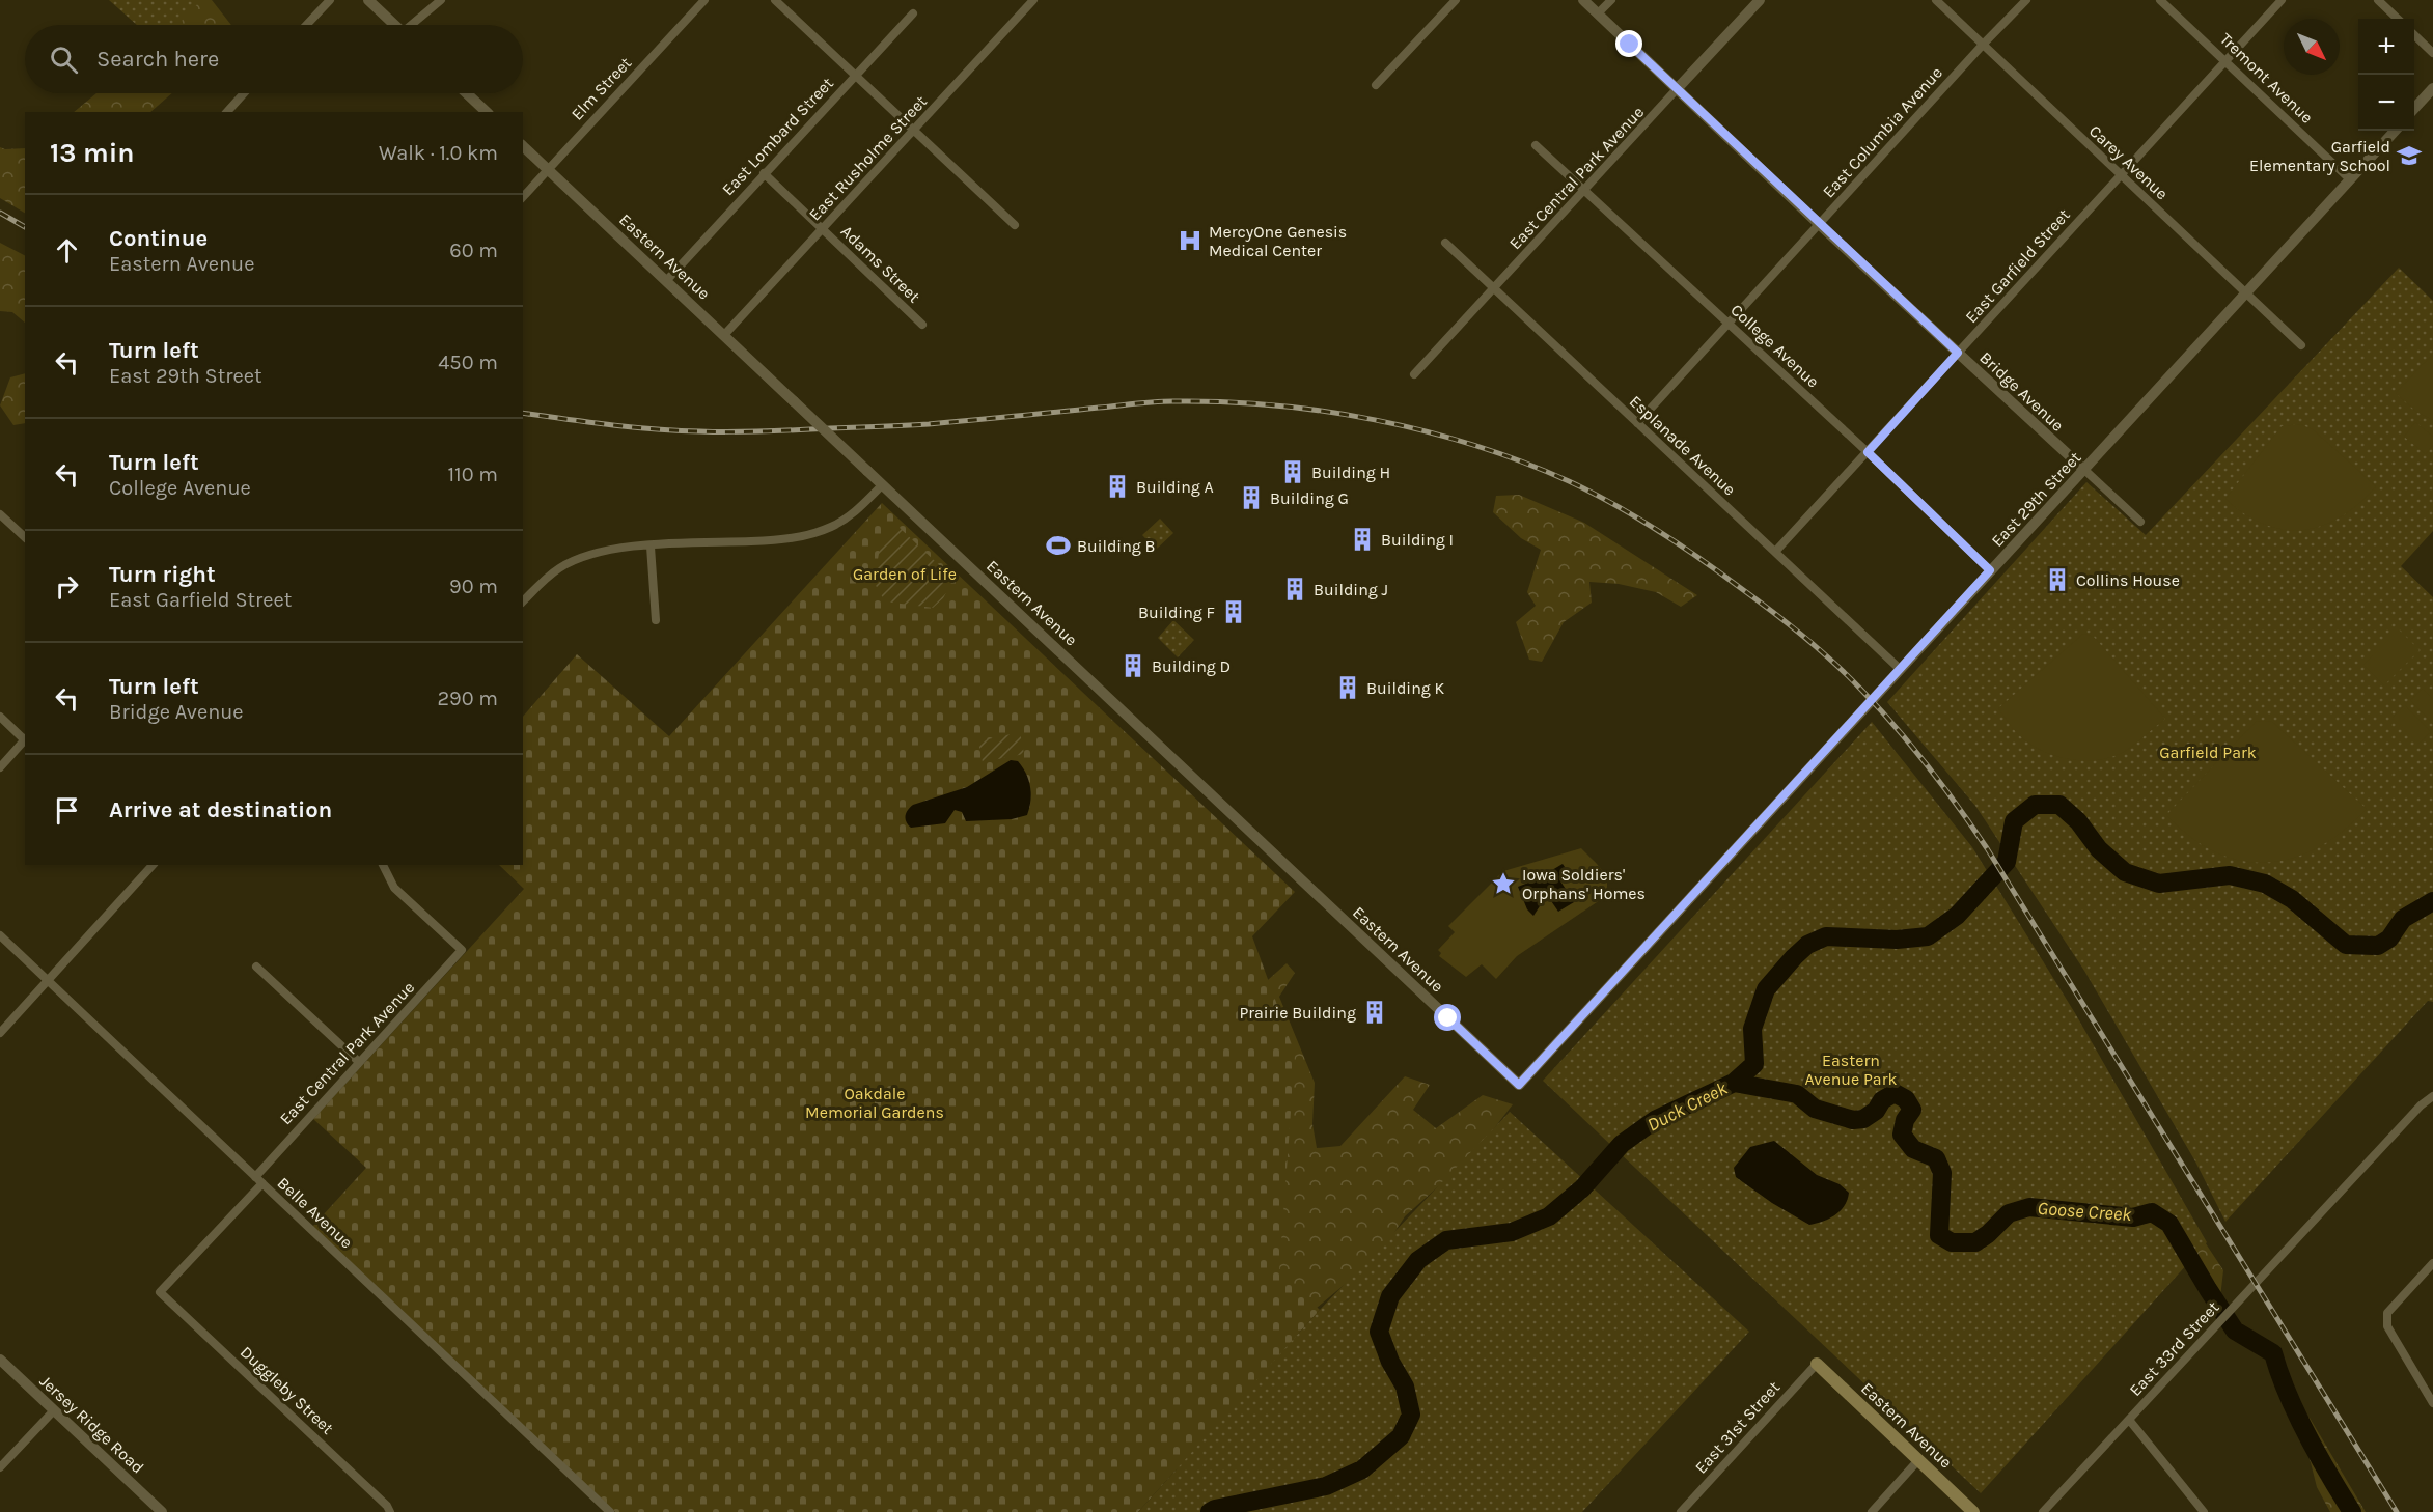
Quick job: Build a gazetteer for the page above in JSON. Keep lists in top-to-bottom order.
{
  "streets": {
    "main road": ["Eastern Avenue"],
    "street": [
      "Tremont Avenue",
      "Elm Street",
      "East Columbia Avenue",
      "East Lombard Street",
      "East Rusholme Street",
      "Carey Avenue",
      "East Central Park Avenue",
      "Adams Street",
      "East Garfield Street",
      "College Avenue",
      "Bridge Avenue",
      "Esplanade Avenue",
      "East 29th Street",
      "Belle Avenue",
      "East 33rd Street",
      "Duggleby Street",
      "Jersey Ridge Road",
      "East 31st Street"
    ]
  },
  "crossings": [
    ["Tremont Avenue", "East Garfield Street"],
    ["Tremont Avenue", "East 29th Street"],
    ["Elm Street", "Eastern Avenue"],
    ["East Columbia Avenue", "Carey Avenue"],
    ["East Columbia Avenue", "College Avenue"],
    ["East Columbia Avenue", "Bridge Avenue"],
    ["East Columbia Avenue", "Esplanade Avenue"],
    ["East Lombard Street", "Eastern Avenue"],
    ["East Lombard Street", "Adams Street"],
    ["East Rusholme Street", "Eastern Avenue"],
    ["East Rusholme Street", "Adams Street"],
    ["Carey Avenue", "East Garfield Street"],
    ["Carey Avenue", "East 29th Street"],
    ["East Central Park Avenue", "College Avenue"],
    ["East Central Park Avenue", "Bridge Avenue"],
    ["East Central Park Avenue", "Esplanade Avenue"],
    ["East Central Park Avenue", "Belle Avenue"],
    ["Eastern Avenue", "East 29th Street"],
    ["Eastern Avenue", "East 31st Street"],
    ["East Garfield Street", "College Avenue"],
    ["East Garfield Street", "Bridge Avenue"],
    ["East Garfield Street", "Esplanade Avenue"],
    ["College Avenue", "East 29th Street"],
    ["Bridge Avenue", "East 29th Street"],
    ["Esplanade Avenue", "East 29th Street"],
    ["Belle Avenue", "Duggleby Street"]
  ],
  "water": ["Duck Creek", "Goose Creek"],
  "parks": [
    "Garden of Life",
    "Garfield Park",
    "Eastern Avenue Park",
    "Oakdale Memorial Gardens"
  ],
  "places": {
    "school or university": ["Garfield Elementary School"],
    "hospital": ["MercyOne Genesis Medical Center"],
    "building": [
      "Building H",
      "Building A",
      "Building G",
      "Building I",
      "Collins House",
      "Building J",
      "Building F",
      "Building D",
      "Building K",
      "Prairie Building"
    ],
    "sports": ["Building B"],
    "place": ["Iowa Soldiers' Orphans' Homes"]
  },
  "north": "bottom right",
  "page": {
    "map_buttons": ["+", "−"],
    "search": "Search here",
    "heading": ["13 min", "Walk · 1.0 km"],
    "list": [
      ["Continue", "Eastern Avenue", "60 m"],
      ["Turn left", "East 29th Street", "450 m"],
      ["Turn left", "College Avenue", "110 m"],
      ["Turn right", "East Garfield Street", "90 m"],
      ["Turn left", "Bridge Avenue", "290 m"],
      "Arrive at destination"
    ]
  }
}
